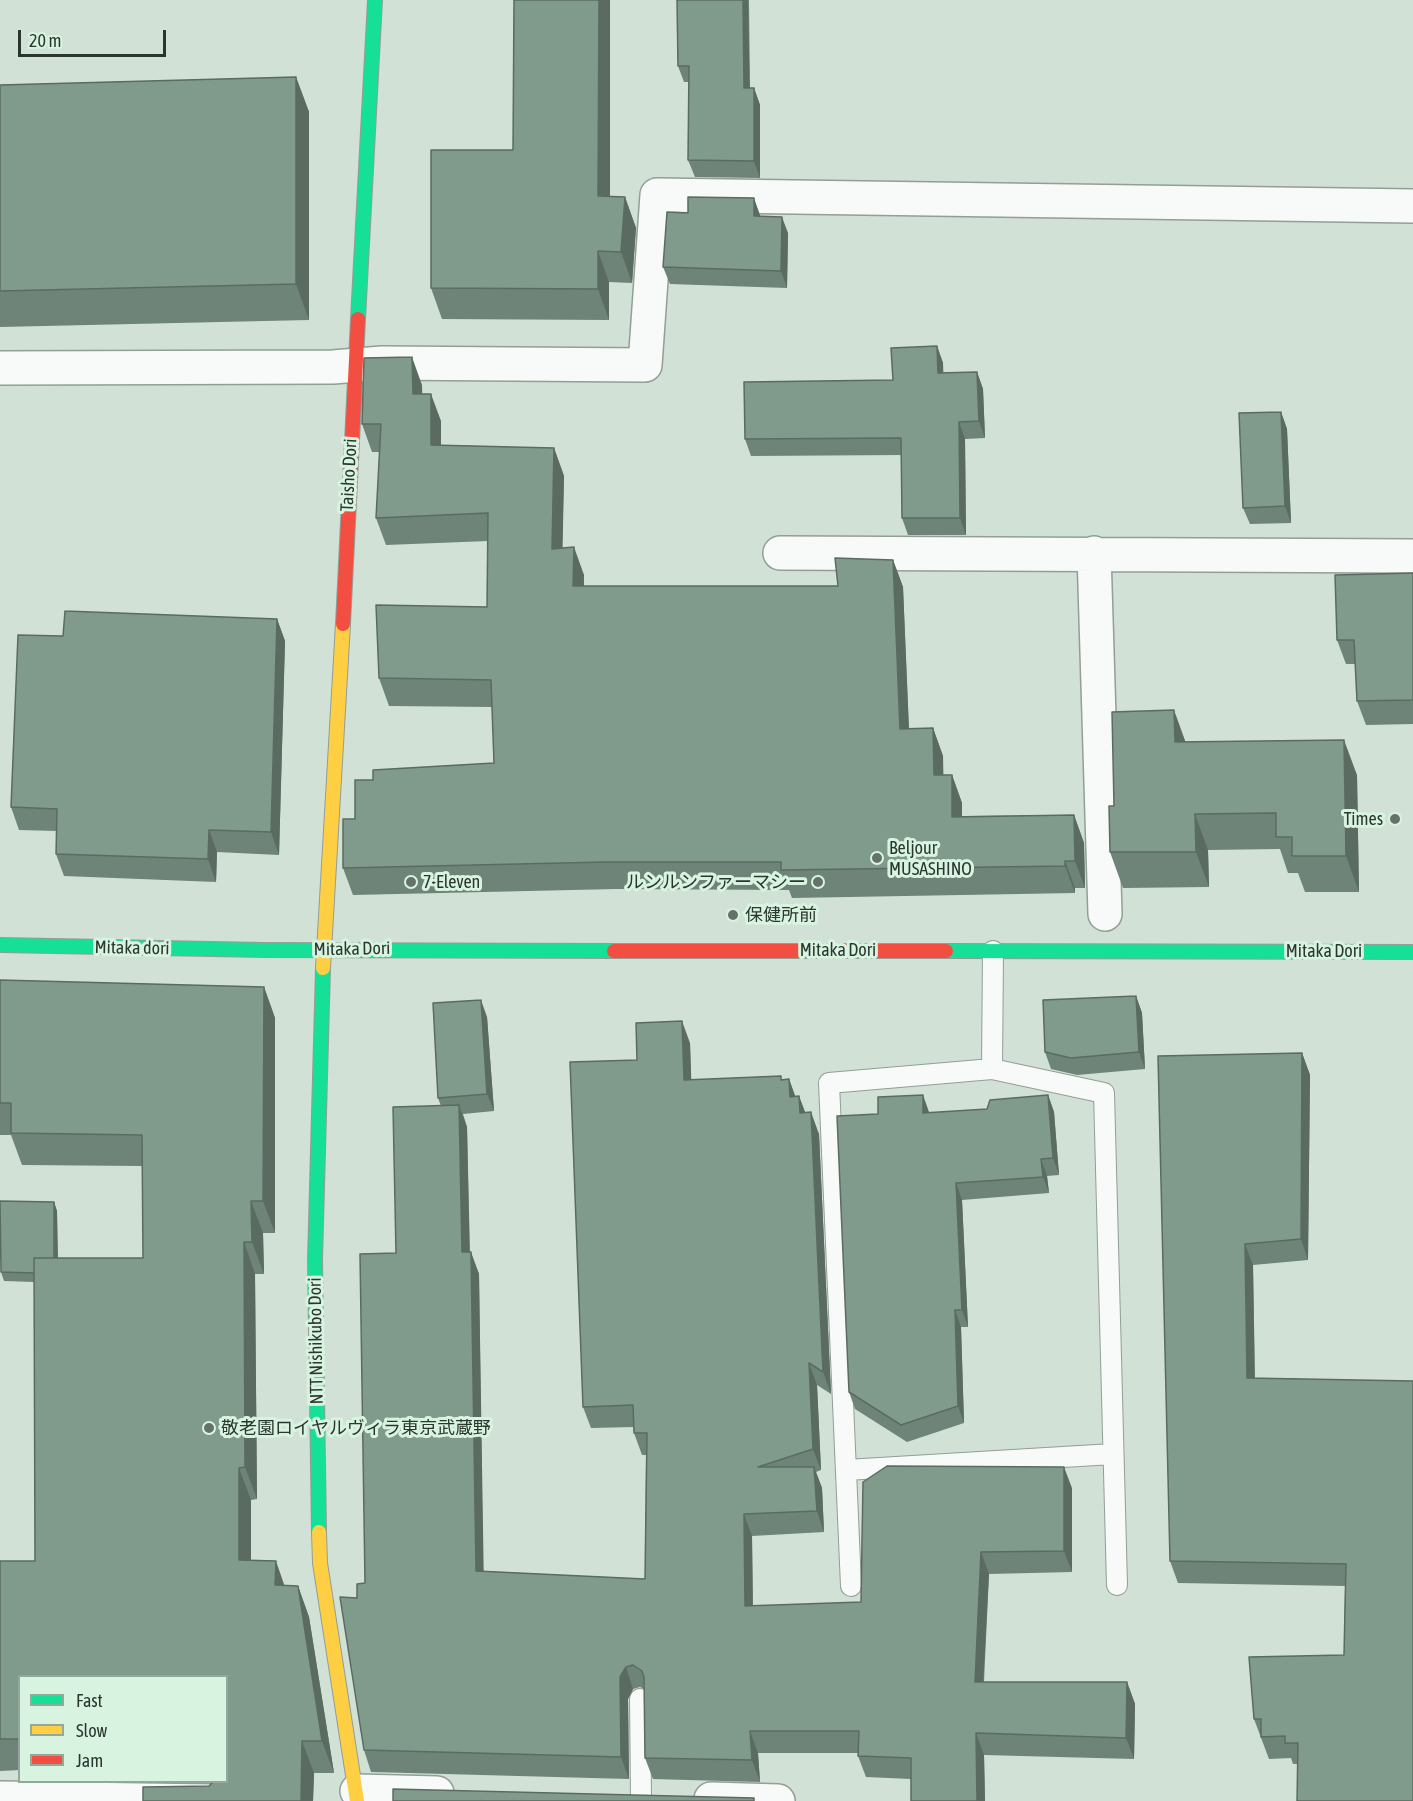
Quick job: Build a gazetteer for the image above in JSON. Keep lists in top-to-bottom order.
{
  "streets": {
    "street": ["Taisho Dori", "Mitaka Dori", "NTT Nishikubo Dori"]
  },
  "crossings": [
    ["Taisho Dori", "Mitaka Dori"],
    ["Taisho Dori", "NTT Nishikubo Dori"],
    ["Mitaka Dori", "NTT Nishikubo Dori"]
  ],
  "places": [
    "Times",
    "Beljour MUSASHINO",
    "7-Eleven",
    "ルンルンファーマシー",
    "保健所前",
    "敬老園ロイヤルヴィラ東京武蔵野"
  ],
  "legend": ["Fast", "Slow", "Jam"],
  "scale_bar": "20 m"
}
